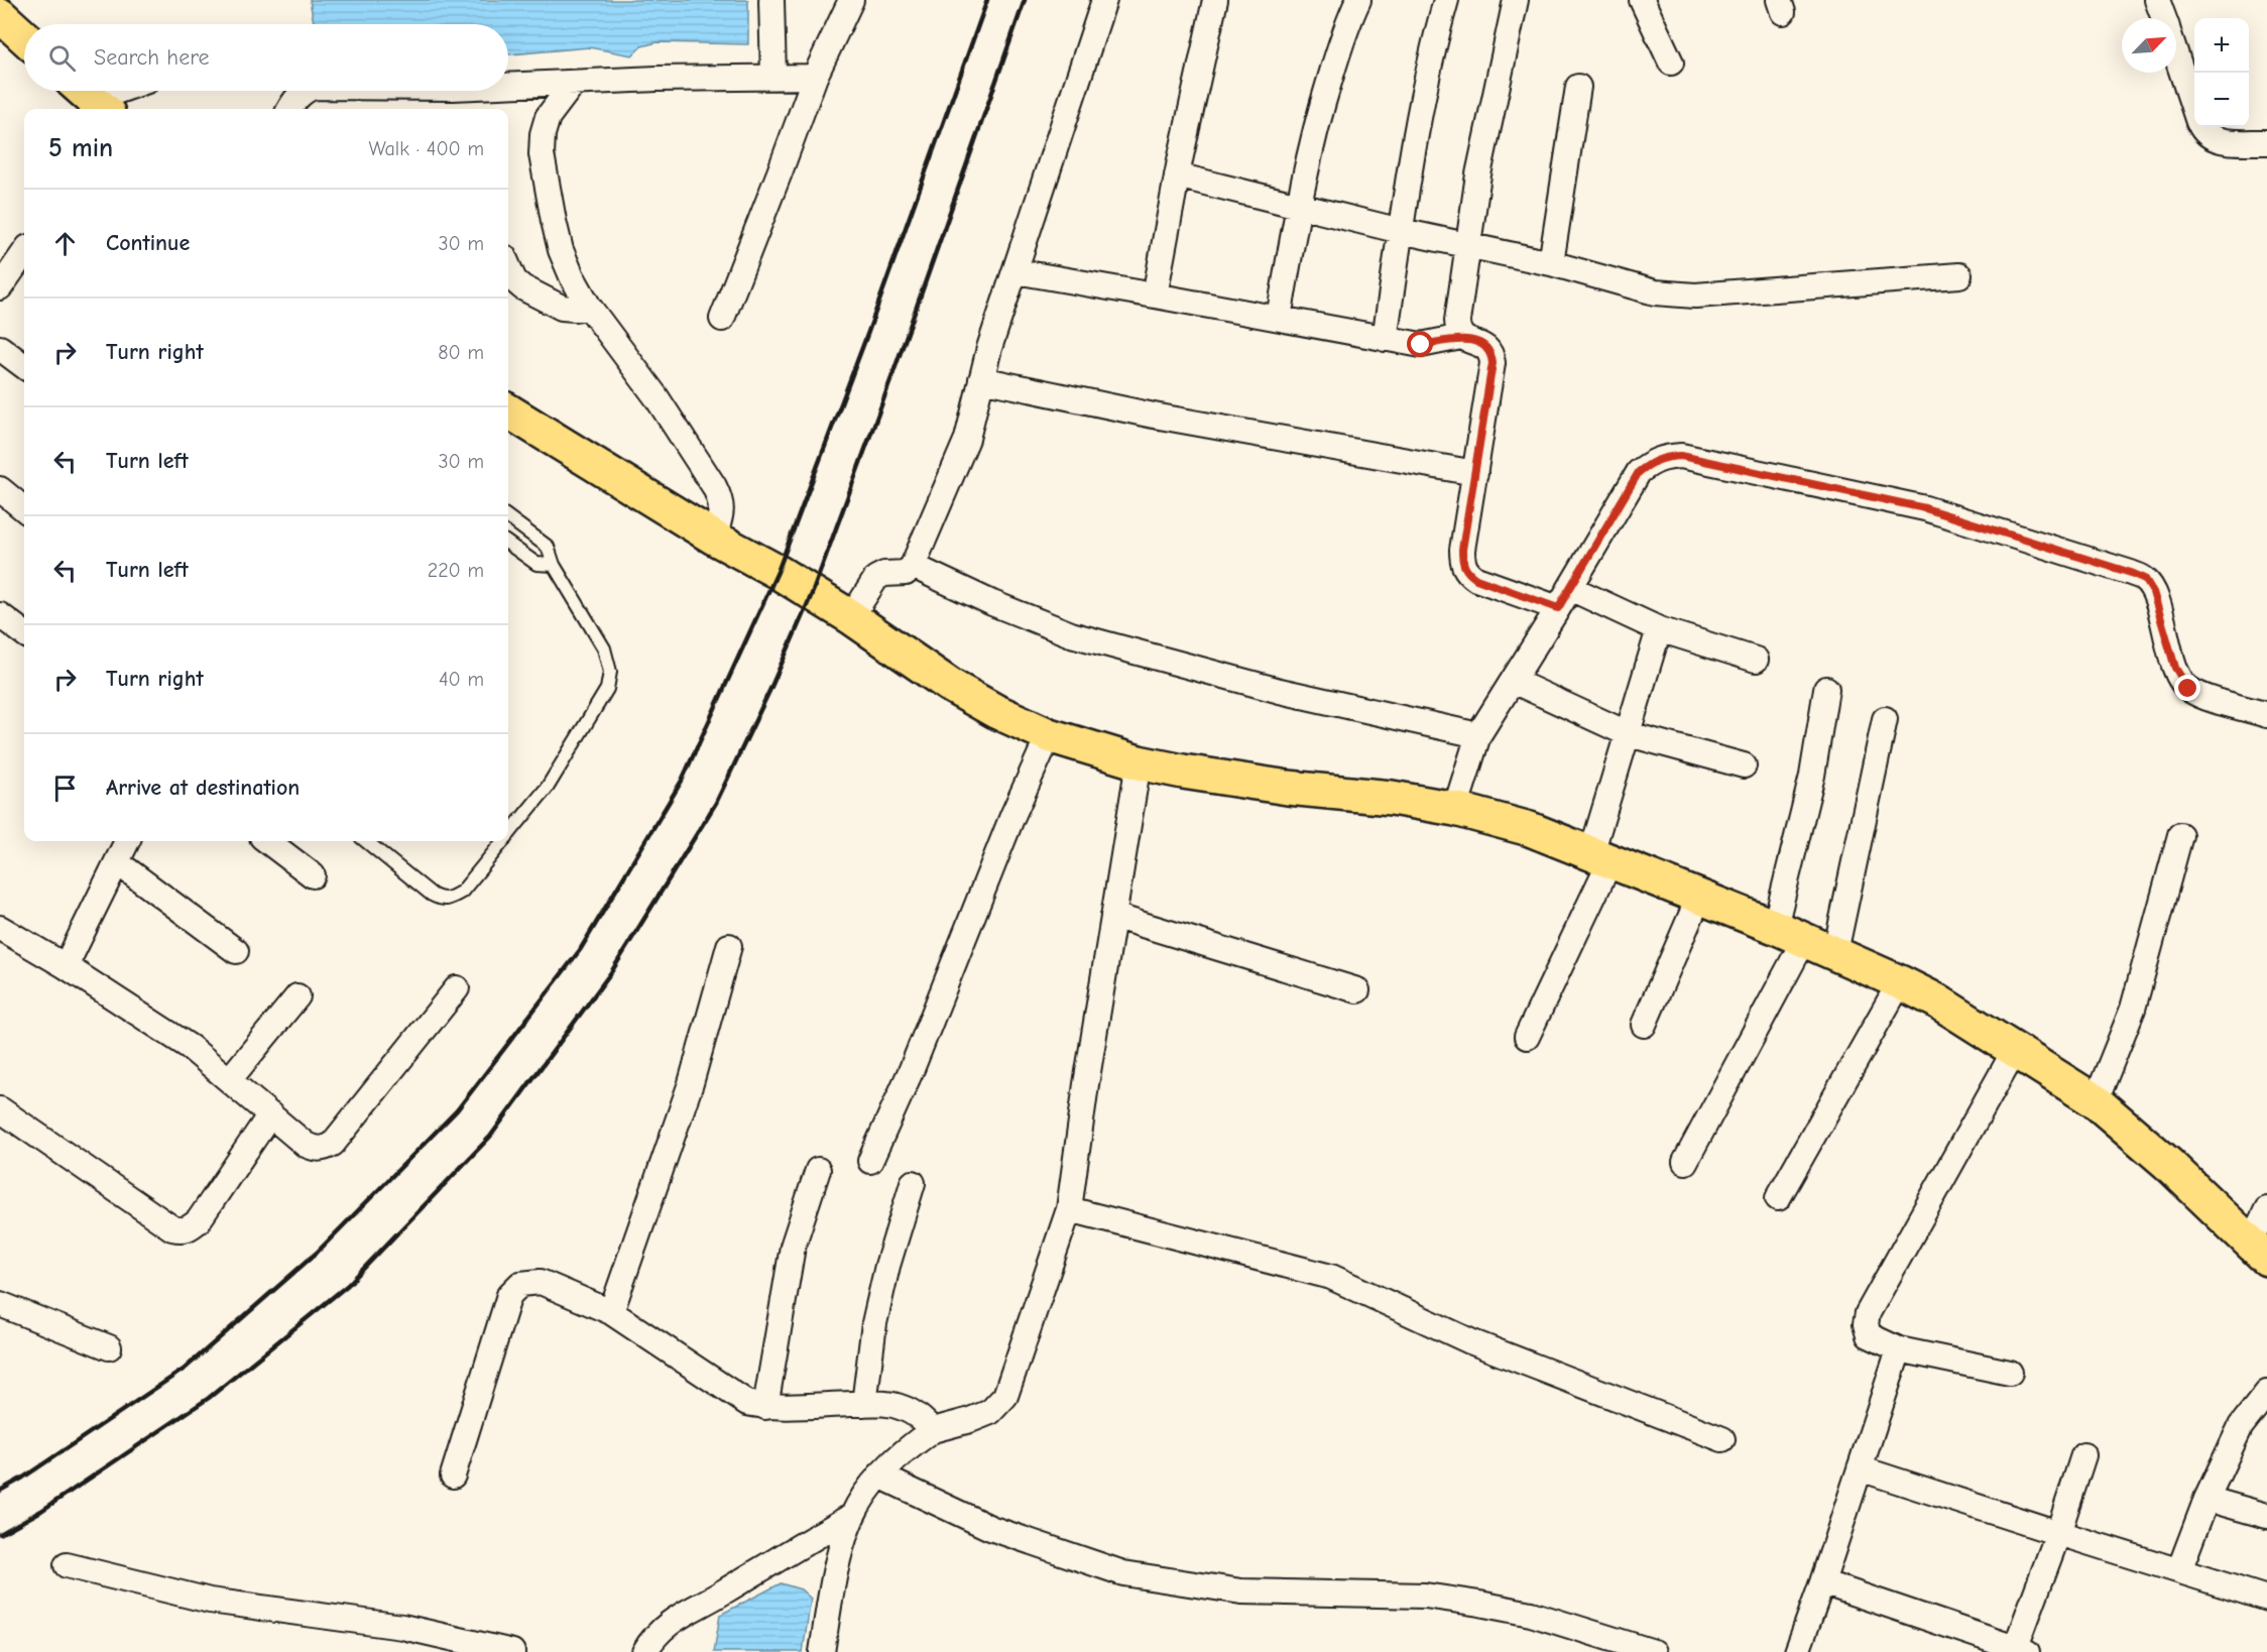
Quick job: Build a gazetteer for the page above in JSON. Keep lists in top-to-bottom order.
{
  "north": "top right",
  "page": {
    "map_buttons": ["+", "−"],
    "search": "Search here",
    "heading": ["5 min", "Walk · 400 m"],
    "list": [
      ["Continue", "30 m"],
      ["Turn right", "80 m"],
      ["Turn left", "30 m"],
      ["Turn left", "220 m"],
      ["Turn right", "40 m"],
      "Arrive at destination"
    ]
  }
}
